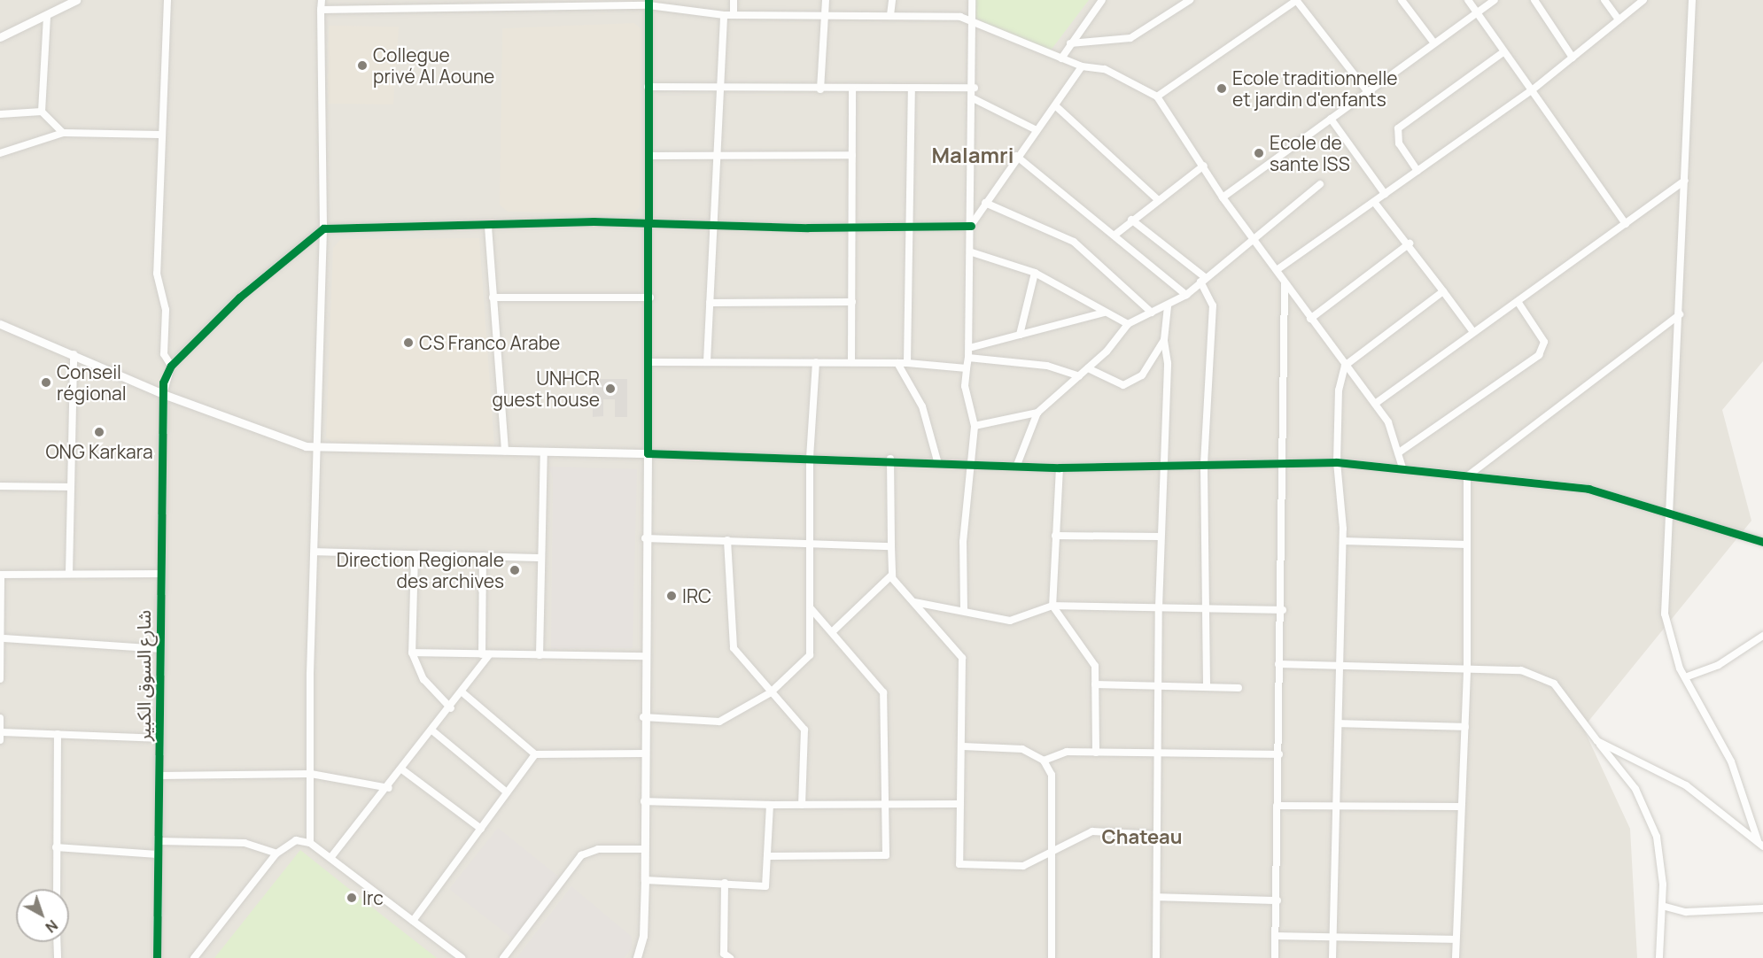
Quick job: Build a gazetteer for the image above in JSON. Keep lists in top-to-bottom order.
{
  "streets": {
    "street": ["شارع السوق الكبير"]
  },
  "districts": ["Malamri", "Chateau"],
  "places": [
    "Collegue privé Al Aoune",
    "Ecole traditionnelle et jardin d'enfants",
    "Ecole de sante ISS",
    "CS Franco Arabe",
    "Conseil régional",
    "UNHCR guest house",
    "ONG Karkara",
    "Direction Regionale des archives",
    "IRC",
    "Irc"
  ],
  "north": "bottom right"
}
